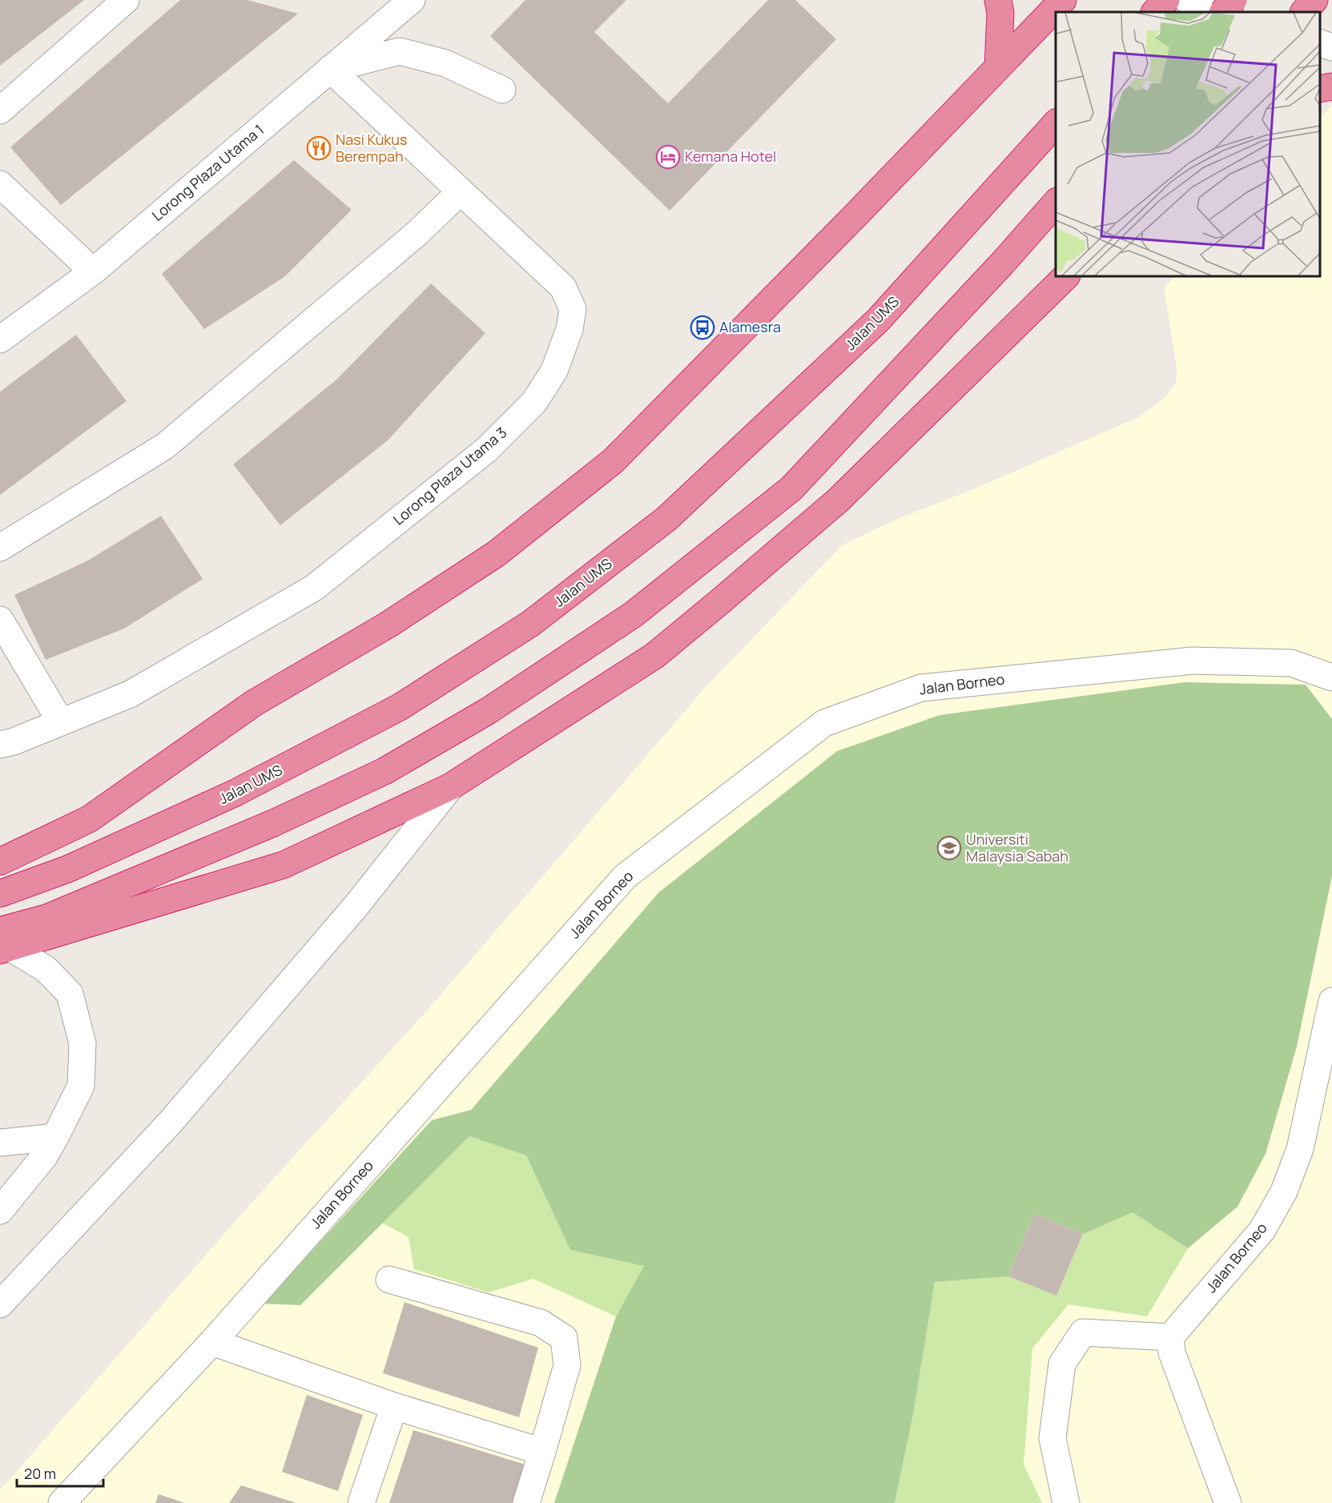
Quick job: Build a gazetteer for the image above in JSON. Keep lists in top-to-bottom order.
{
  "streets": {
    "highway": ["Jalan UMS"],
    "street": ["Lorong Plaza Utama 1", "Lorong Plaza Utama 3", "Jalan Borneo"]
  },
  "crossings": [
    ["Lorong Plaza Utama 1", "Lorong Plaza Utama 3"]
  ],
  "places": {
    "restaurant": ["Nasi Kukus Berempah"],
    "hotel": ["Kemana Hotel"],
    "bus stop": ["Alamesra"],
    "school or university": ["Universiti Malaysia Sabah"]
  },
  "scale_bar": "20 m"
}
